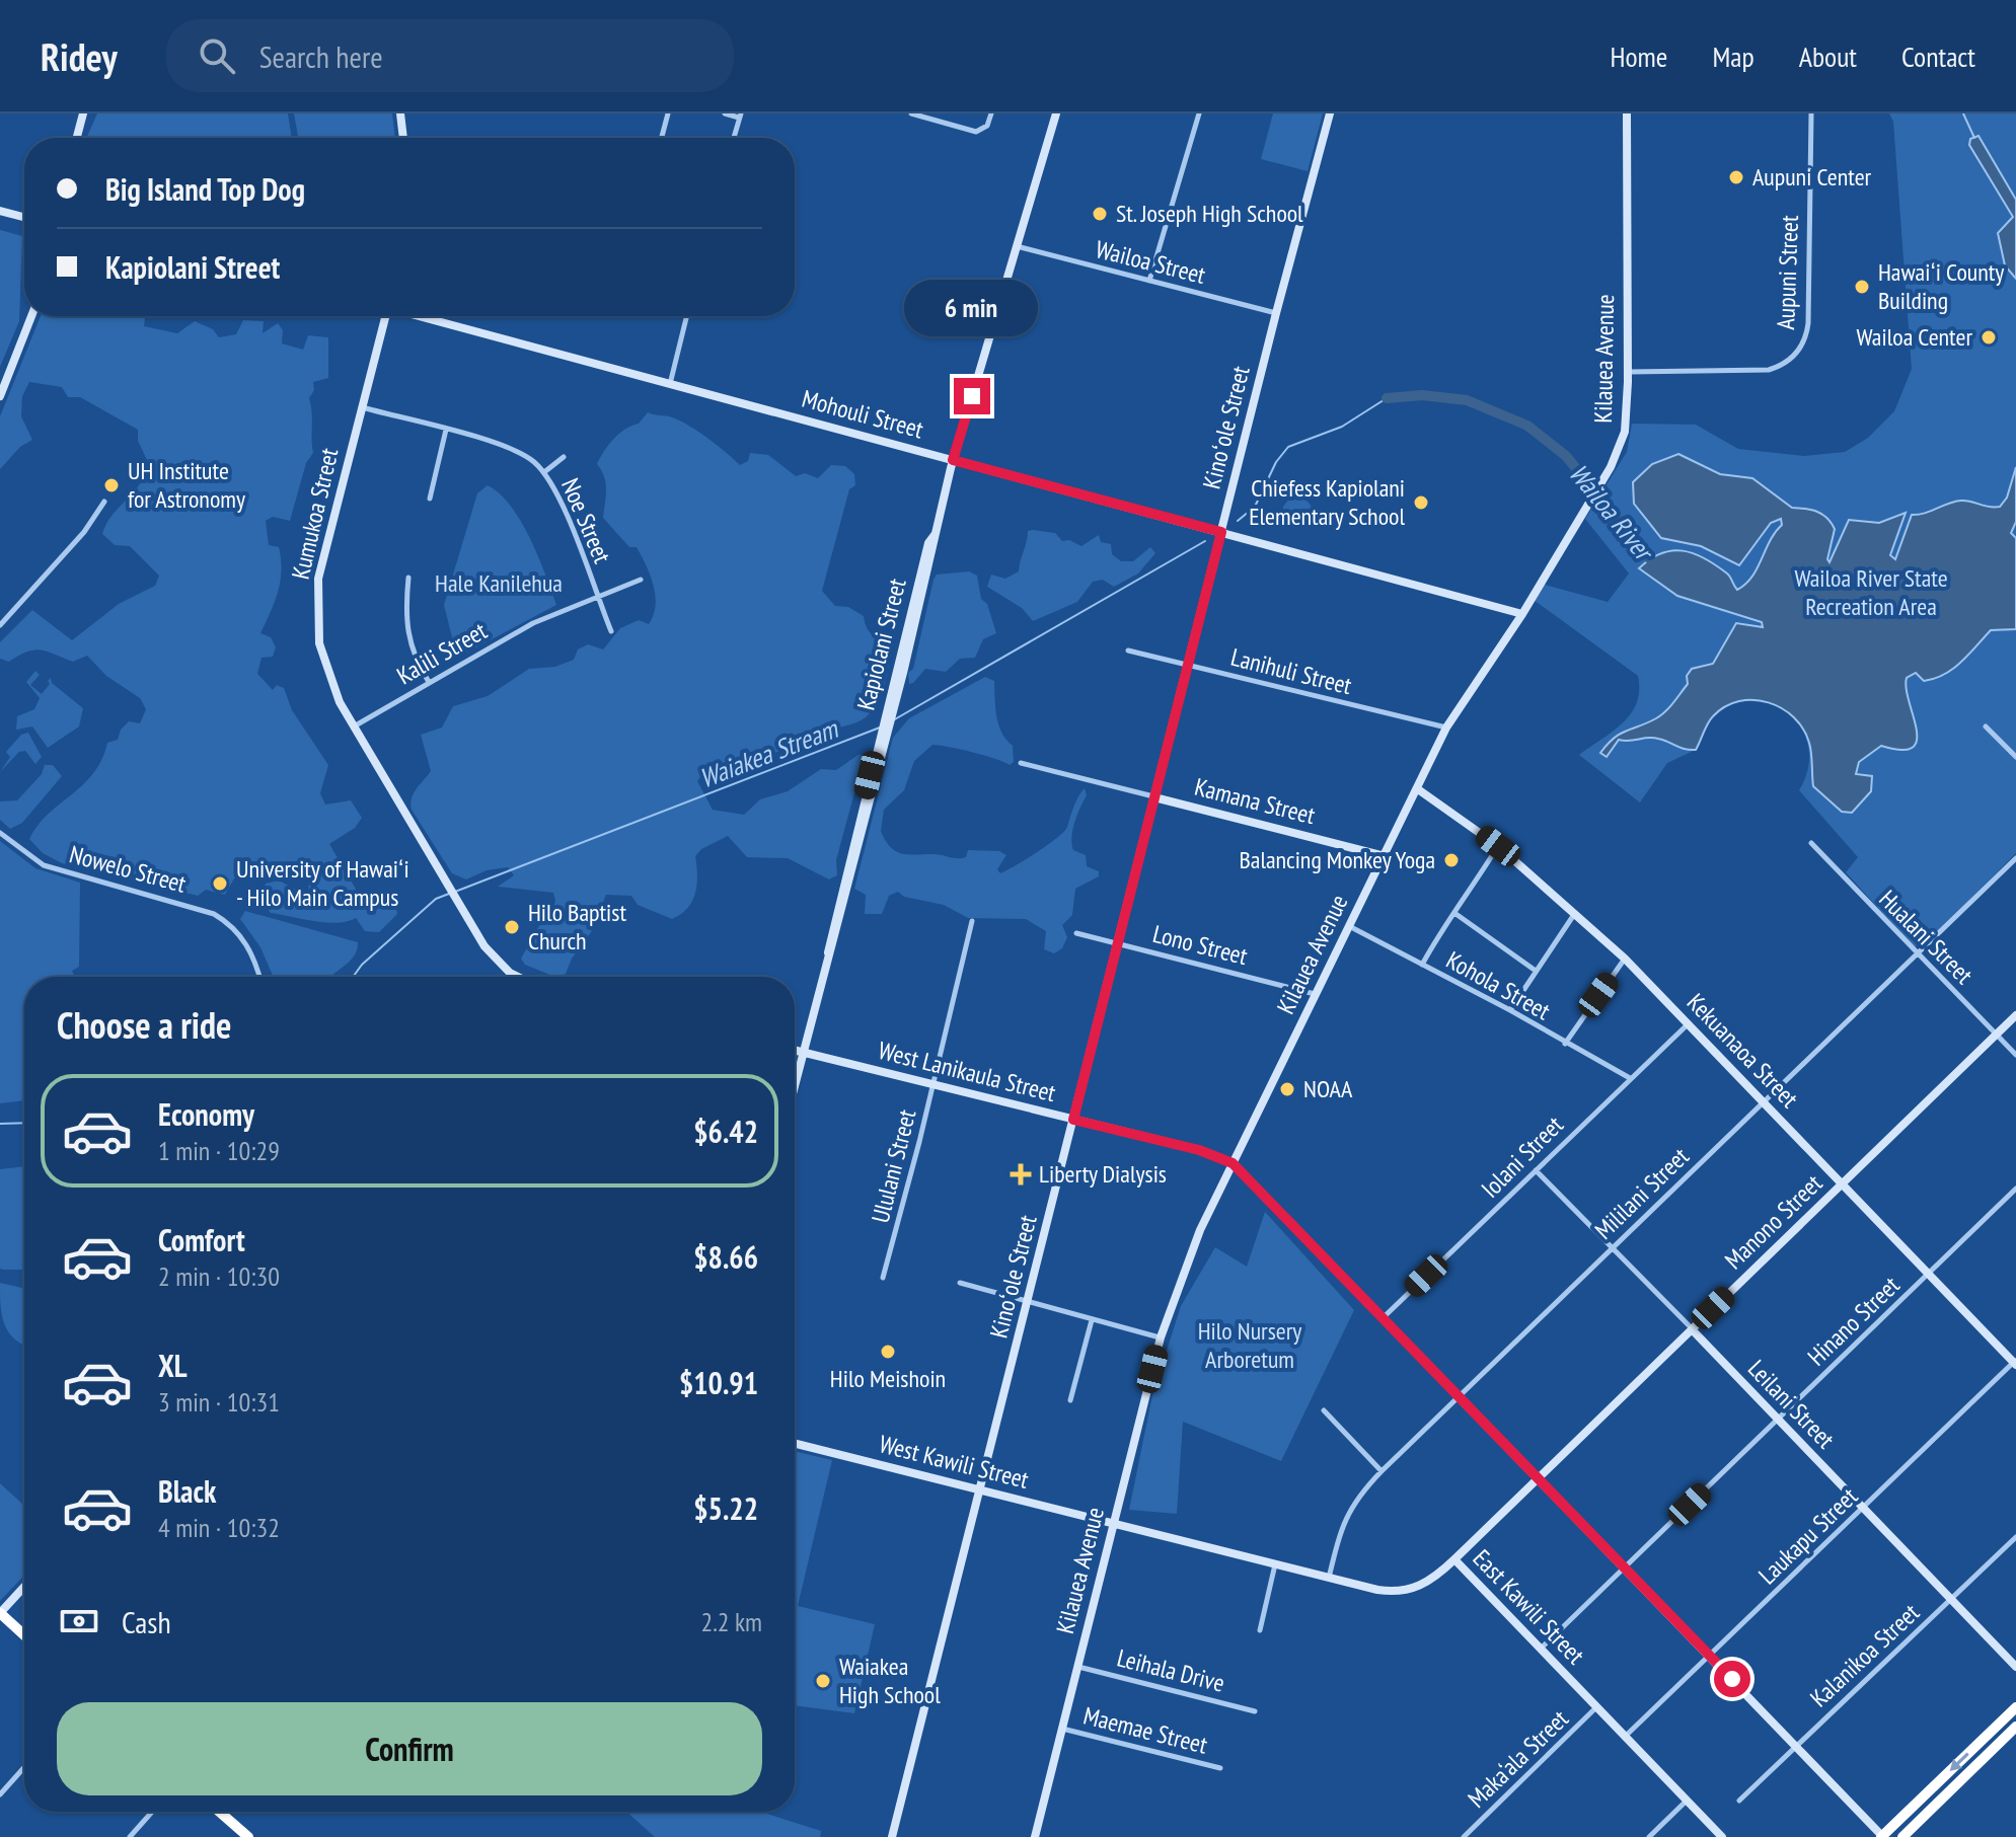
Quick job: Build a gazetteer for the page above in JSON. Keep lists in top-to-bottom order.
{
  "streets": {
    "street": [
      "Wailoa Street",
      "Aupuni Street",
      "Kilauea Avenue",
      "Mohouli Street",
      "Kinoʻole Street",
      "Kumukoa Street",
      "Noe Street",
      "Kapiolani Street",
      "Kalili Street",
      "Lanihuli Street",
      "Kamana Street",
      "Nowelo Street",
      "Hualani Street",
      "Lono Street",
      "Kohola Street",
      "Kekuanaoa Street",
      "West Lanikaula Street",
      "Iolani Street",
      "Ululani Street",
      "Mililani Street",
      "Manono Street",
      "Hinano Street",
      "Leilani Street",
      "West Kawili Street",
      "Laukapu Street",
      "East Kawili Street",
      "Kalanikoa Street",
      "Leihala Drive",
      "Maemae Street",
      "Maka‘ala Street"
    ]
  },
  "crossings": [
    ["Wailoa Street", "Kinoʻole Street"],
    ["Wailoa Street", "Kapiolani Street"],
    ["Aupuni Street", "Kilauea Avenue"],
    ["Kilauea Avenue", "Mohouli Street"],
    ["Kilauea Avenue", "Lanihuli Street"],
    ["Kilauea Avenue", "Kamana Street"],
    ["Kilauea Avenue", "Lono Street"],
    ["Kilauea Avenue", "Kohola Street"],
    ["Kilauea Avenue", "Kekuanaoa Street"],
    ["Kilauea Avenue", "West Lanikaula Street"],
    ["Kilauea Avenue", "West Kawili Street"],
    ["Kilauea Avenue", "East Kawili Street"],
    ["Kilauea Avenue", "Leihala Drive"],
    ["Kilauea Avenue", "Maemae Street"],
    ["Mohouli Street", "Kinoʻole Street"],
    ["Mohouli Street", "Kapiolani Street"],
    ["Kinoʻole Street", "Lanihuli Street"],
    ["Kinoʻole Street", "Kamana Street"],
    ["Kinoʻole Street", "Lono Street"],
    ["Kinoʻole Street", "West Lanikaula Street"],
    ["Kinoʻole Street", "West Kawili Street"],
    ["Kumukoa Street", "Noe Street"],
    ["Kumukoa Street", "Kalili Street"],
    ["Noe Street", "Kalili Street"],
    ["Kapiolani Street", "West Lanikaula Street"],
    ["Hualani Street", "Mililani Street"],
    ["Hualani Street", "Manono Street"],
    ["Kohola Street", "Iolani Street"],
    ["Kekuanaoa Street", "Iolani Street"],
    ["Kekuanaoa Street", "Mililani Street"],
    ["Kekuanaoa Street", "Manono Street"],
    ["Kekuanaoa Street", "Hinano Street"],
    ["Kekuanaoa Street", "Laukapu Street"],
    ["West Lanikaula Street", "Ululani Street"],
    ["Iolani Street", "Leilani Street"],
    ["Mililani Street", "Leilani Street"],
    ["Mililani Street", "East Kawili Street"],
    ["Manono Street", "Leilani Street"],
    ["Manono Street", "East Kawili Street"],
    ["Hinano Street", "Leilani Street"],
    ["Hinano Street", "East Kawili Street"],
    ["Leilani Street", "Laukapu Street"],
    ["Leilani Street", "Kalanikoa Street"],
    ["West Kawili Street", "East Kawili Street"],
    ["Laukapu Street", "East Kawili Street"],
    ["East Kawili Street", "Maka‘ala Street"]
  ],
  "water": ["Wailoa River", "Waiakea Stream"],
  "parks": ["Wailoa River State Recreation Area", "Hale Kanilehua", "Hilo Nursery Arboretum"],
  "places": {
    "other": [
      "Aupuni Center",
      "St. Joseph High School",
      "Hawaiʻi County Building",
      "Wailoa Center",
      "UH Institute for Astronomy",
      "Chiefess Kapiolani Elementary School",
      "Balancing Monkey Yoga",
      "University of Hawaiʻi - Hilo Main Campus",
      "Hilo Baptist Church",
      "NOAA",
      "Hilo Meishoin",
      "Waiakea High School"
    ],
    "health": ["Liberty Dialysis"]
  },
  "page": {
    "header": "Ridey",
    "search": "Search here",
    "nav": [
      "Home",
      "Map",
      "About",
      "Contact"
    ],
    "banner": ["Big Island Top Dog", "Kapiolani Street"],
    "bubble": "6 min",
    "heading": "Choose a ride",
    "list": [
      {
        "name": "Economy",
        "note": "1 min · 10:29",
        "value": "$6.42"
      },
      {
        "name": "Comfort",
        "note": "2 min · 10:30",
        "value": "$8.66"
      },
      {
        "name": "XL",
        "note": "3 min · 10:31",
        "value": "$10.91"
      },
      {
        "name": "Black",
        "note": "4 min · 10:32",
        "value": "$5.22"
      }
    ],
    "pay": ["Cash", "2.2 km"],
    "buttons": "Confirm"
  }
}
